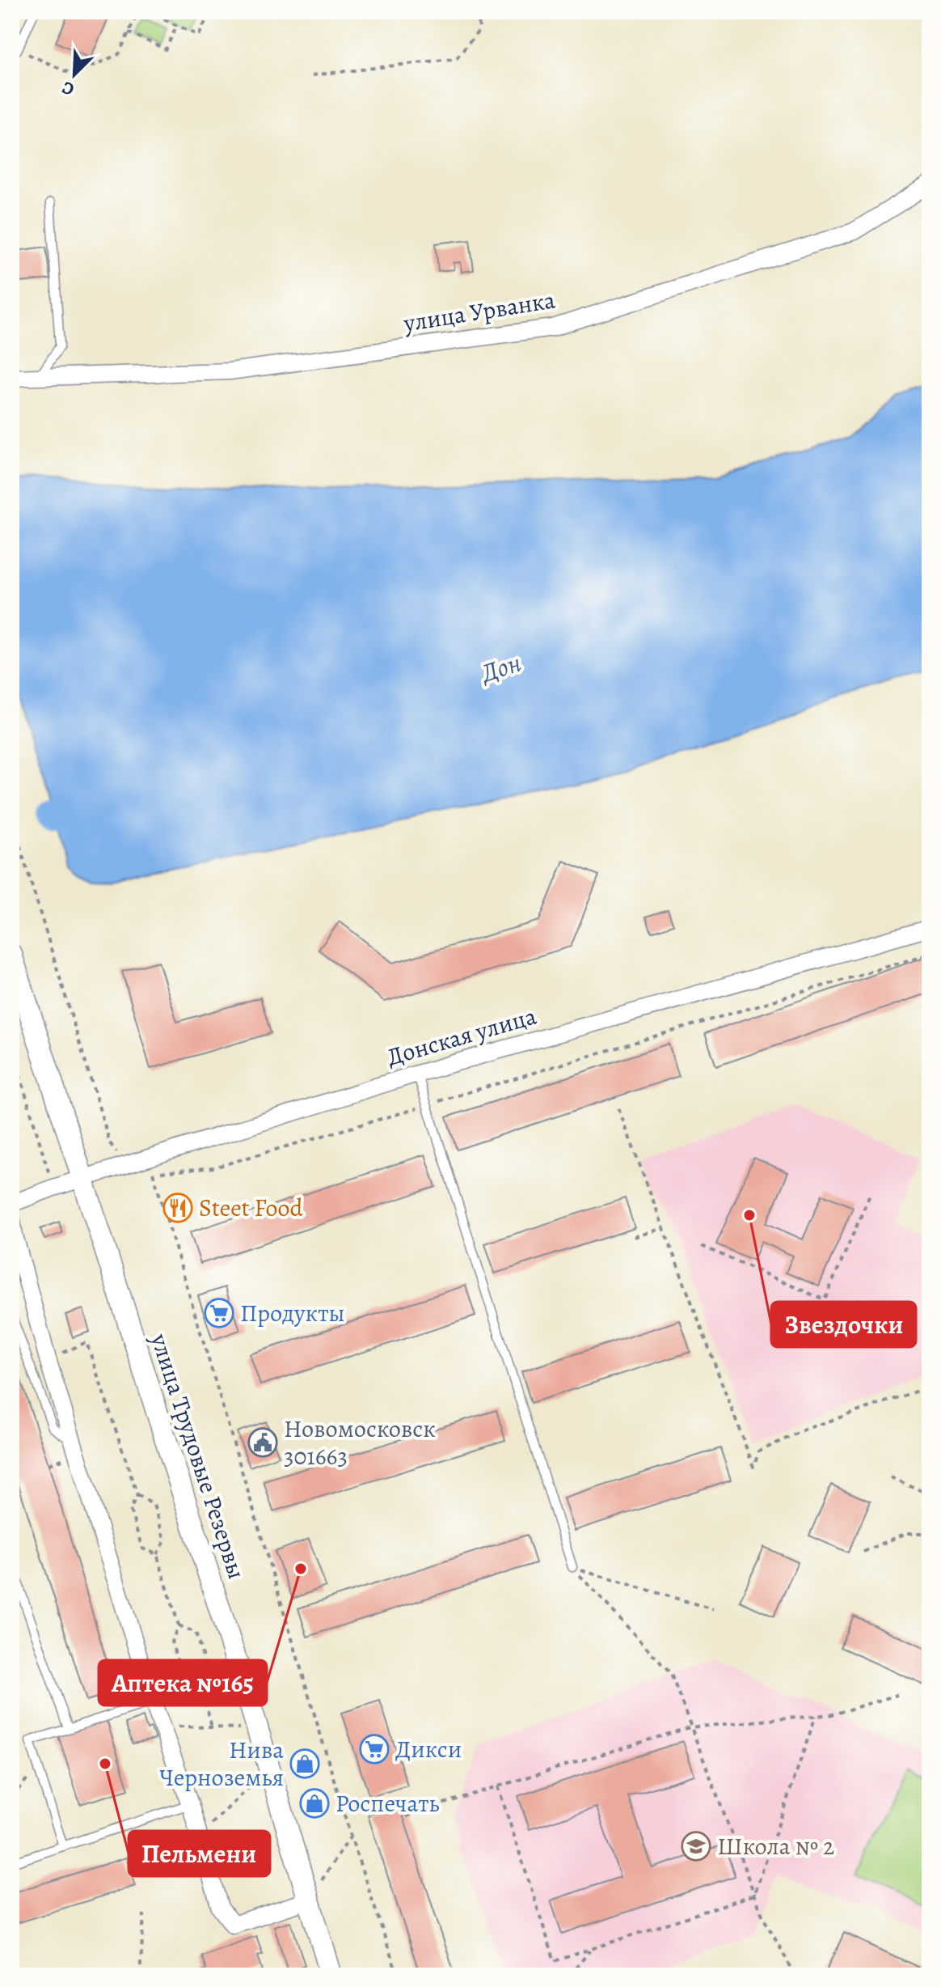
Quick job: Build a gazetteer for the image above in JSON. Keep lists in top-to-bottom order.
{
  "streets": {
    "street": ["улица Урванка", "Донская улица", "улица Трудовые Резервы"]
  },
  "crossings": [
    ["Донская улица", "улица Трудовые Резервы"]
  ],
  "water": ["Дон"],
  "places": {
    "restaurant": ["Steet Food"],
    "other": ["Звездочки", "Аптека №165", "Пельмени"],
    "supermarket": ["Продукты", "Дикси"],
    "public building": ["Новомосковск 301663"],
    "shop": ["Нива Черноземья", "Роспечать"],
    "school or university": ["Школа № 2"]
  },
  "north": "bottom left"
}
